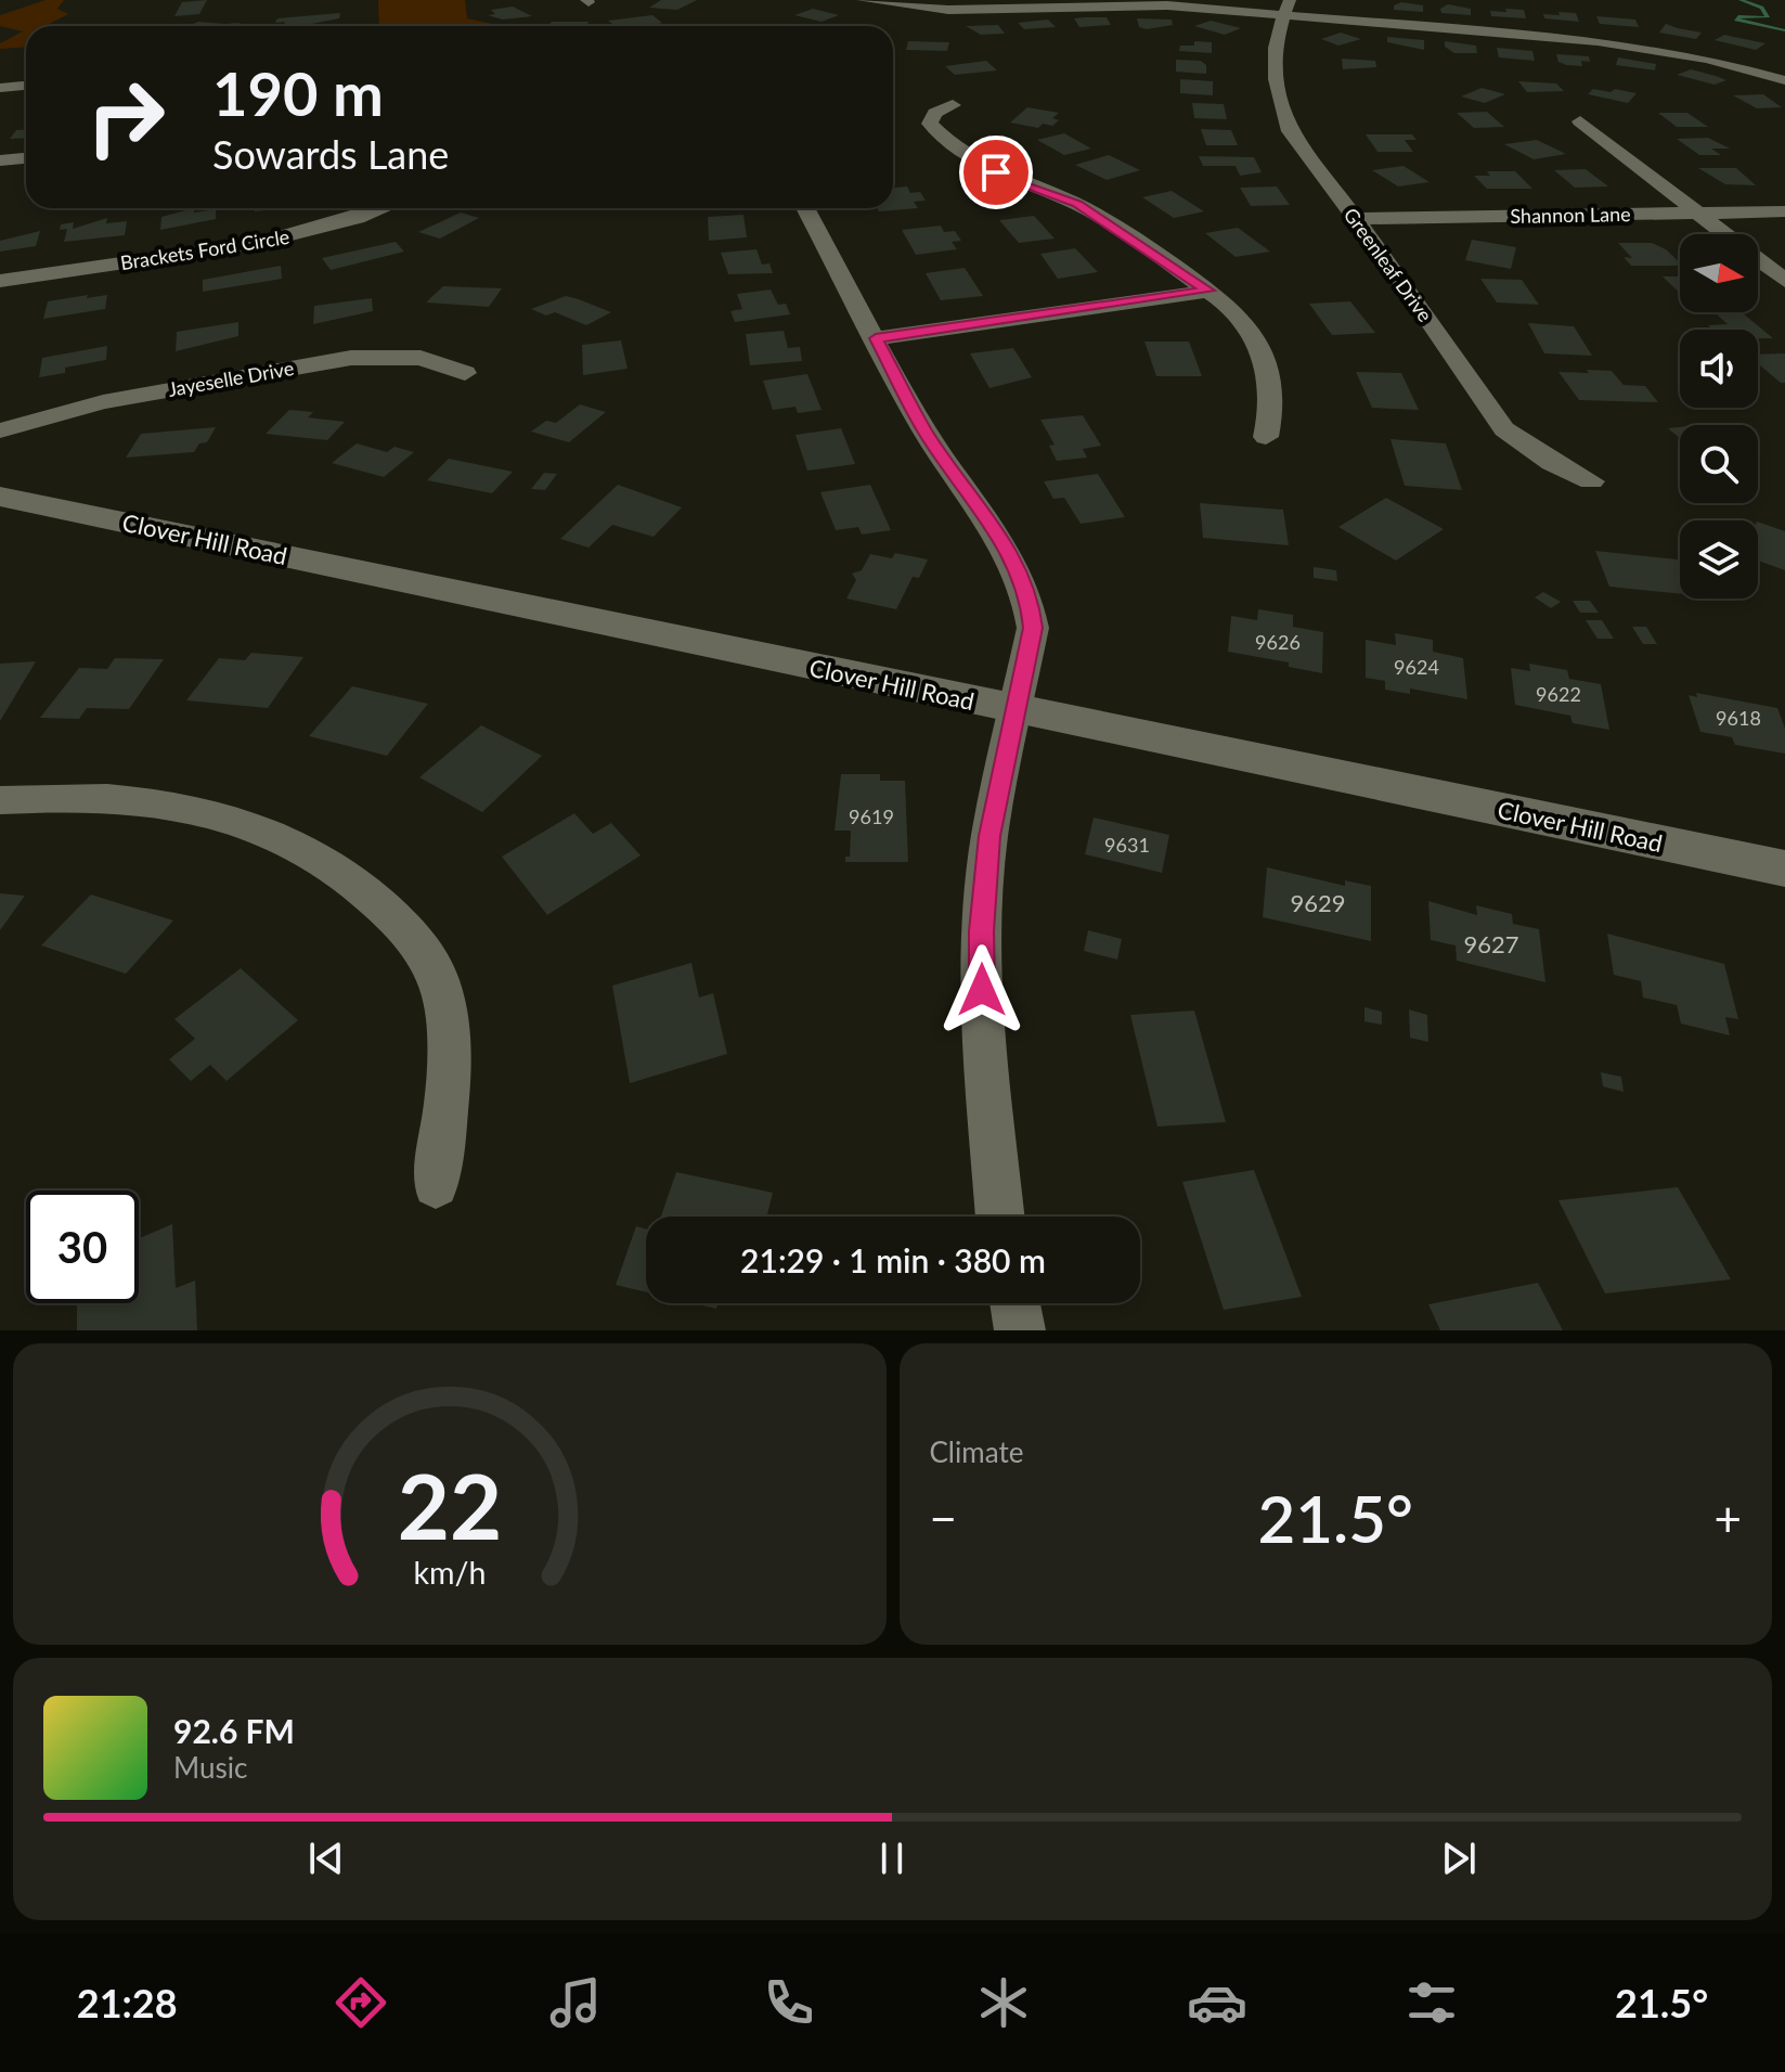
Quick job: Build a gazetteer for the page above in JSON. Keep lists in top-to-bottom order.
{
  "streets": {
    "street": [
      "Shannon Lane",
      "Brackets Ford Circle",
      "Greenleaf Drive",
      "Jayeselle Drive",
      "Clover Hill Road"
    ]
  },
  "crossings": [
    ["Shannon Lane", "Greenleaf Drive"]
  ],
  "house_numbers": [
    "9626",
    "9624",
    "9622",
    "9618",
    "9619",
    "9631",
    "9629",
    "9627"
  ],
  "north": "right",
  "page": {
    "turn": ["190 m", "Sowards Lane"],
    "limit": "30",
    "trip": "21:29 · 1 min · 380 m",
    "tile": "Climate",
    "heat": ["−", "21.5°", "+"],
    "song": ["92.6 FM", "Music"],
    "tabs": ["21:28", "21.5°"],
    "gauge": ["22", "km/h"]
  }
}
